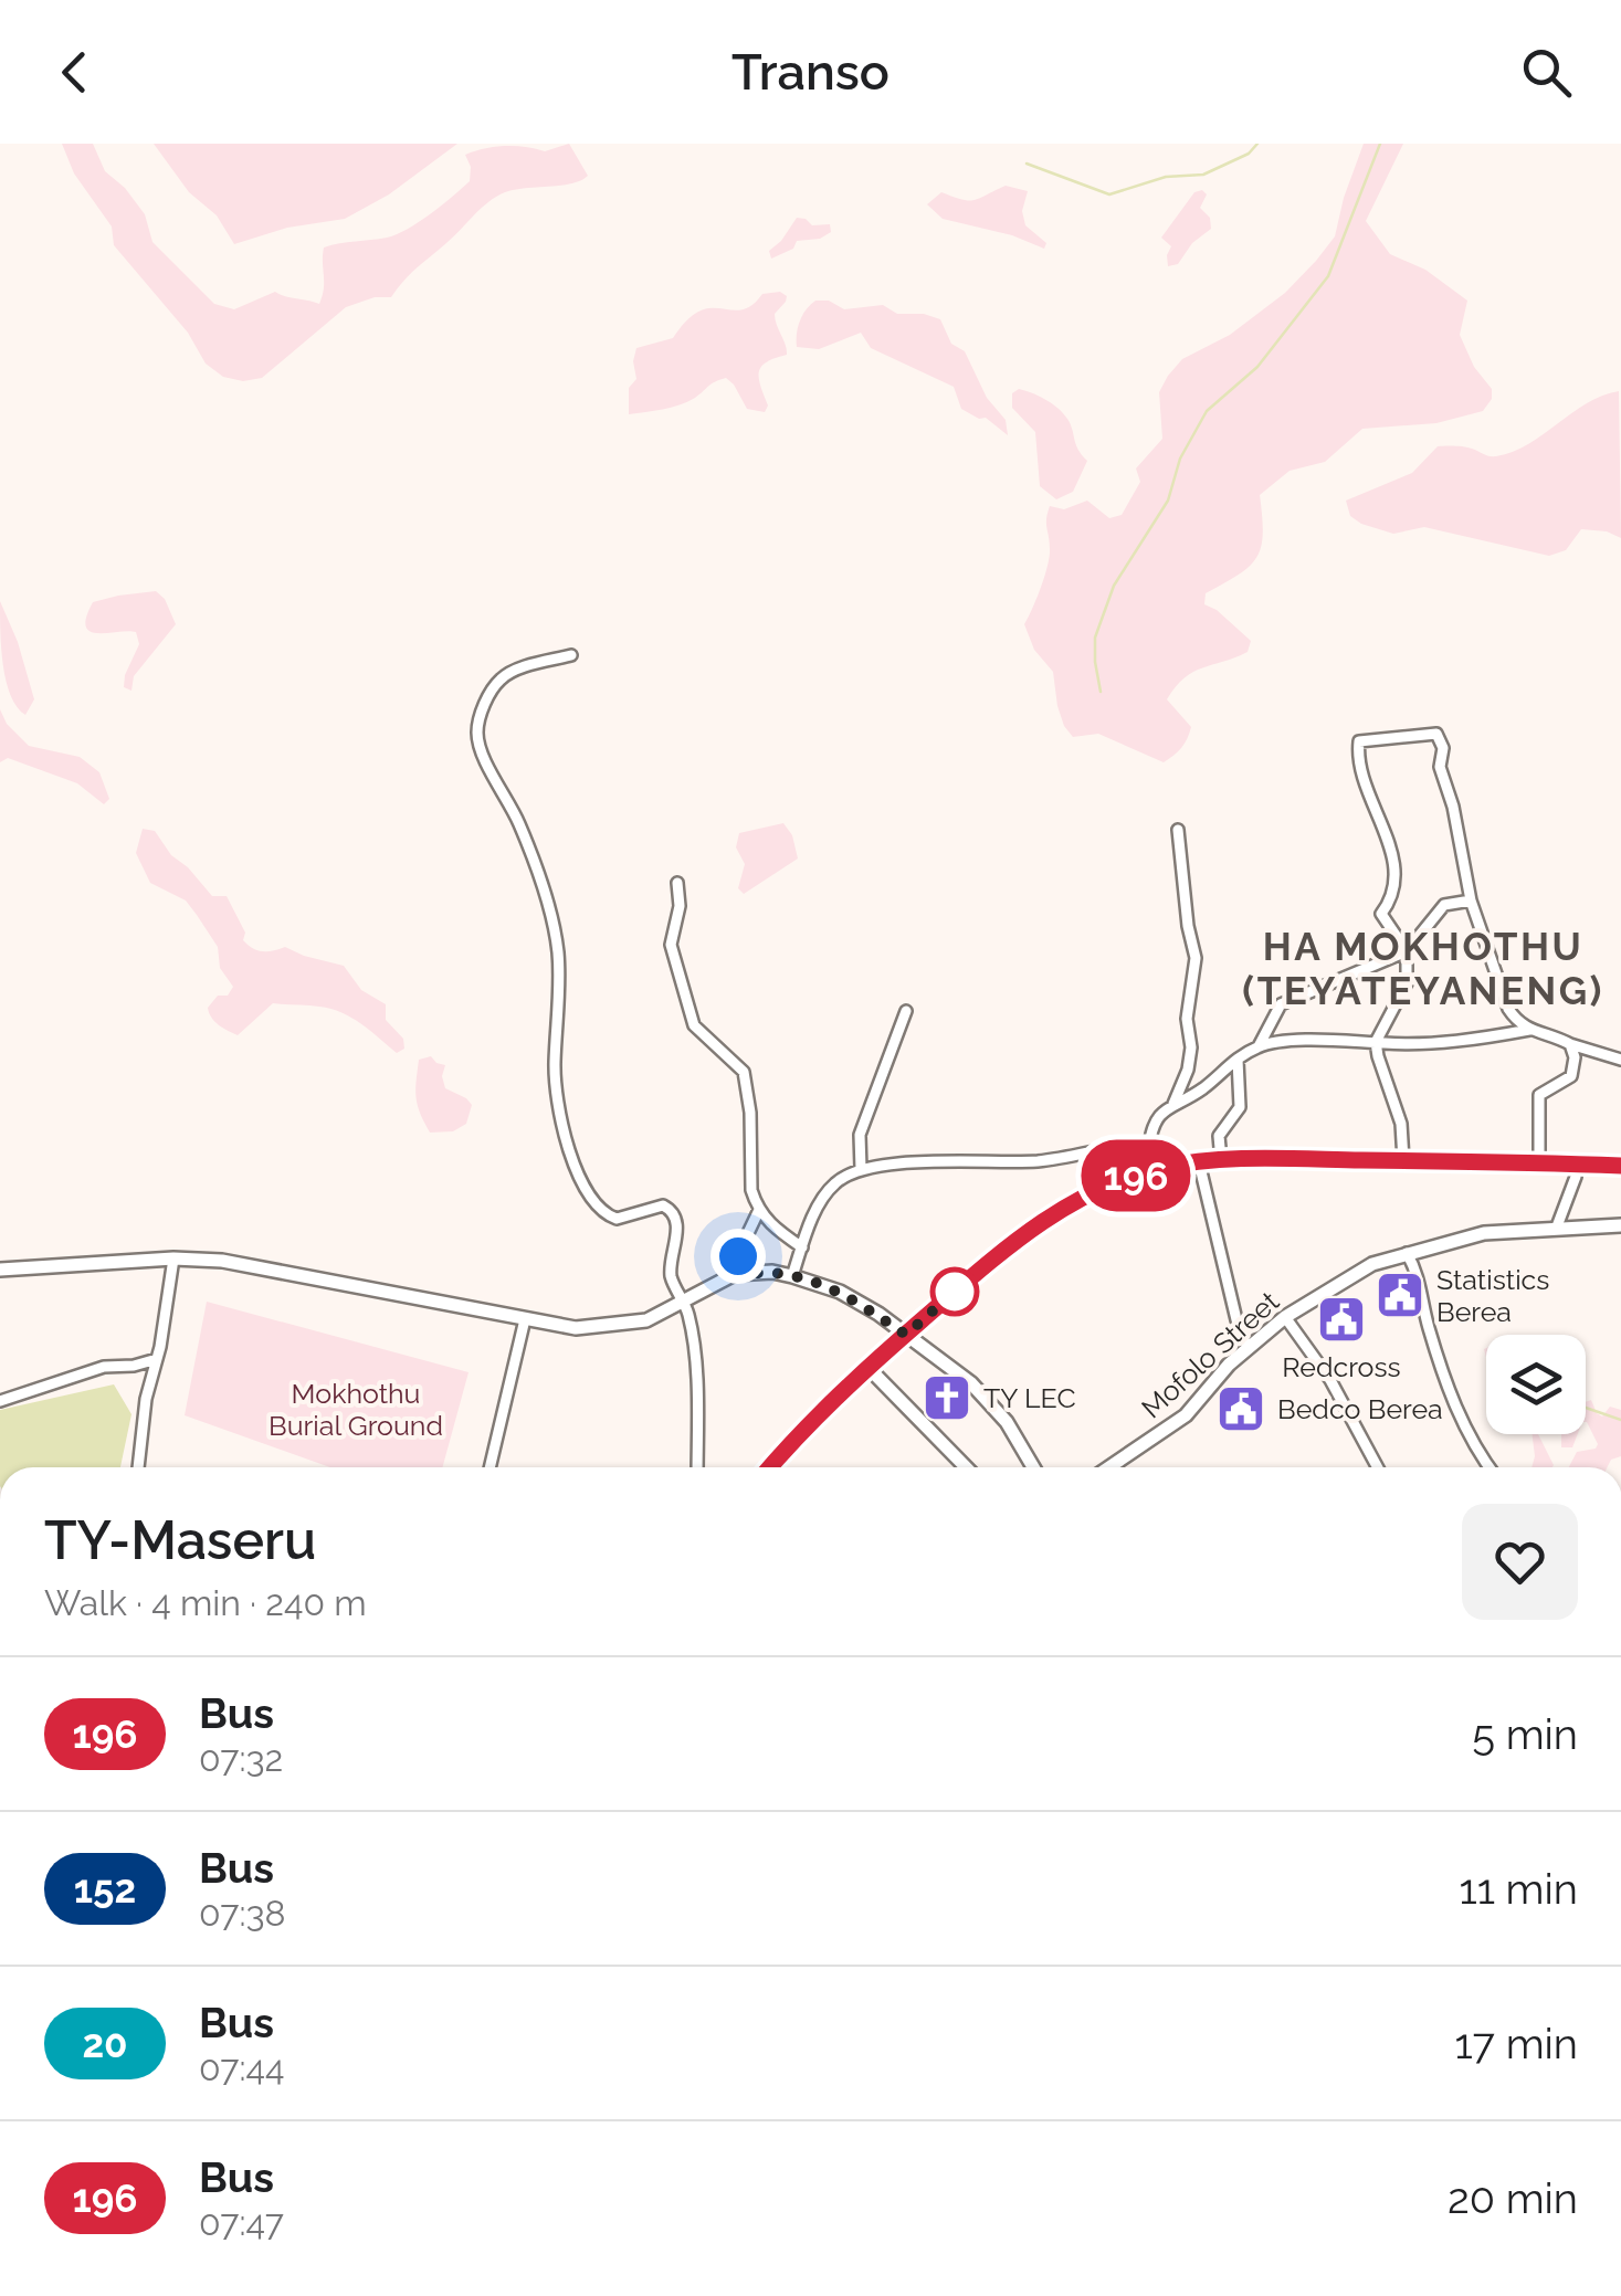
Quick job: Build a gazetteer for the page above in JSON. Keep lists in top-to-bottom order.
{
  "streets": {
    "main road": ["Mofolo Street"]
  },
  "districts": ["HA MOKHOTHU (TEYATEYANENG)"],
  "parks": ["Mokhothu Burial Ground"],
  "places": {
    "public building": ["Statistics Berea", "Redcross", "Bedco Berea"],
    "church": ["TY LEC"]
  },
  "lines": ["bus line 196"],
  "page": {
    "header": "Transo",
    "on_map": "196",
    "heading": ["TY-Maseru", "Walk · 4 min · 240 m"],
    "list": [
      {
        "mark": "196",
        "name": "Bus",
        "note": "07:32",
        "value": "5 min"
      },
      {
        "mark": "152",
        "name": "Bus",
        "note": "07:38",
        "value": "11 min"
      },
      {
        "mark": "20",
        "name": "Bus",
        "note": "07:44",
        "value": "17 min"
      },
      {
        "mark": "196",
        "name": "Bus",
        "note": "07:47",
        "value": "20 min"
      }
    ]
  }
}
